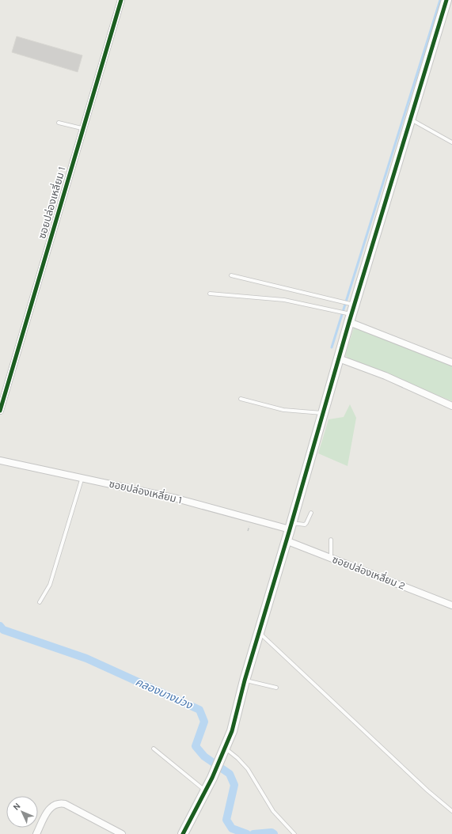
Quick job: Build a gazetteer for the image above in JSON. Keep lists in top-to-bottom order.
{
  "streets": {
    "street": ["ซอยปล่องเหลี่ยม 1", "ซอยปล่องเหลี่ยม 2"]
  },
  "water": ["คลองบางม่วง"],
  "north": "top left"
}
